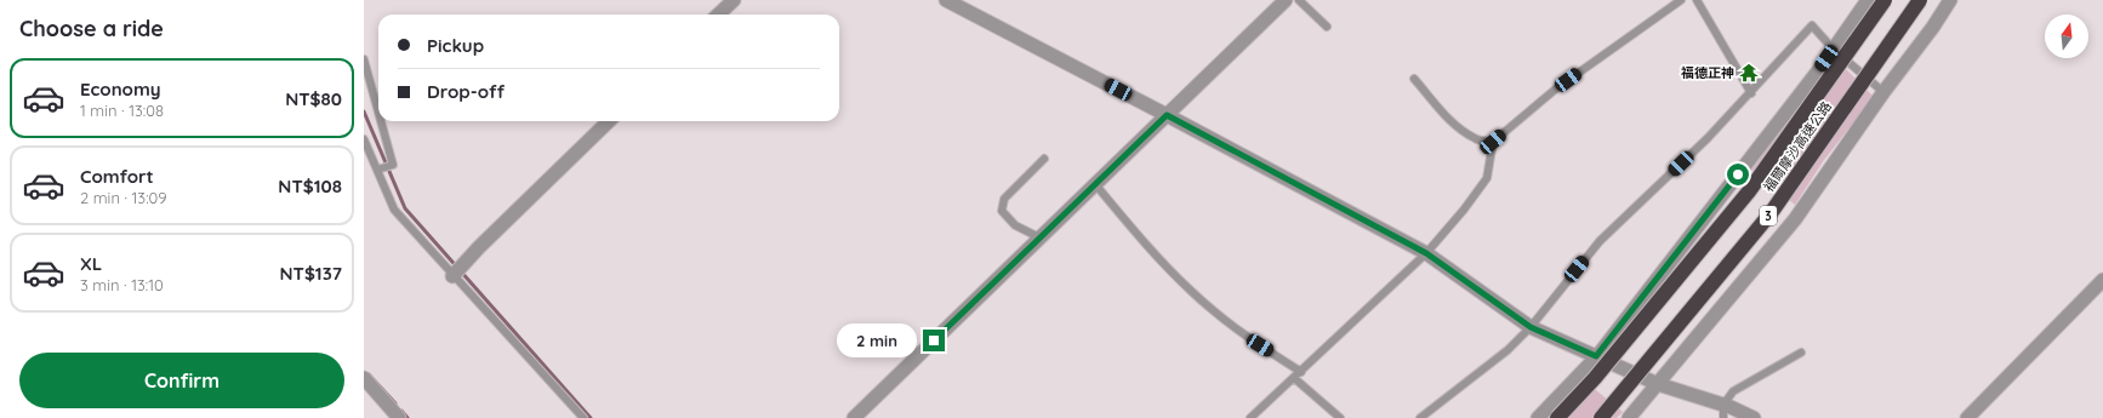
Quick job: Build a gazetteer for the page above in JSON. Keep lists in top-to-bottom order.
{
  "streets": {
    "highway": ["福爾摩沙高速公路", "3"]
  },
  "places": {
    "temple": ["福德正神"]
  },
  "north": "top",
  "page": {
    "heading": "Choose a ride",
    "banner": ["Pickup", "Drop-off"],
    "list": [
      {
        "name": "Economy",
        "note": "1 min · 13:08",
        "value": "NT$80"
      },
      {
        "name": "Comfort",
        "note": "2 min · 13:09",
        "value": "NT$108"
      },
      {
        "name": "XL",
        "note": "3 min · 13:10",
        "value": "NT$137"
      }
    ],
    "bubble": "2 min",
    "buttons": "Confirm"
  }
}
